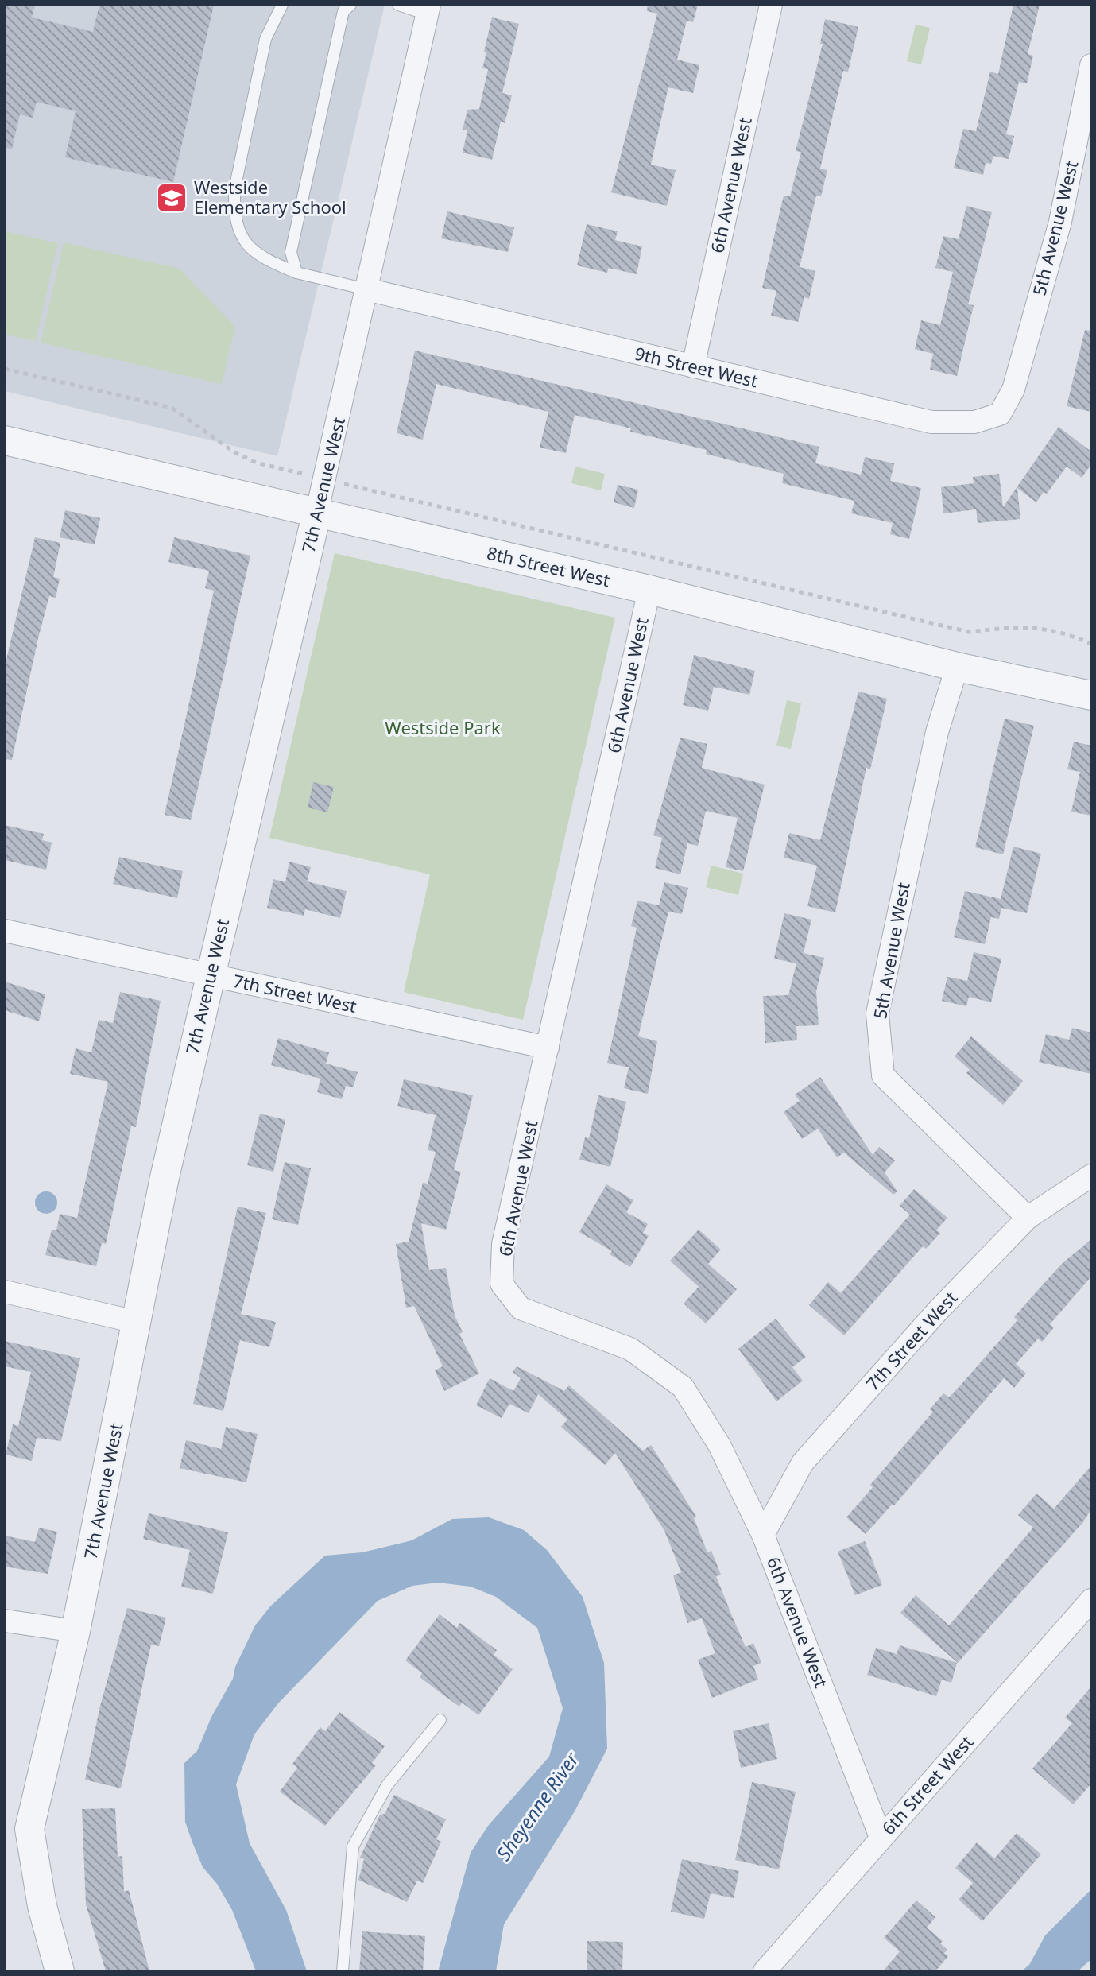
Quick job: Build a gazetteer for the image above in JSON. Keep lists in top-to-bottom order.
{
  "streets": {
    "street": [
      "6th Avenue West",
      "5th Avenue West",
      "9th Street West",
      "7th Avenue West",
      "8th Street West",
      "7th Street West",
      "6th Street West"
    ]
  },
  "crossings": [
    ["6th Avenue West", "9th Street West"],
    ["6th Avenue West", "8th Street West"],
    ["6th Avenue West", "7th Street West"],
    ["6th Avenue West", "6th Street West"],
    ["5th Avenue West", "9th Street West"],
    ["5th Avenue West", "8th Street West"],
    ["5th Avenue West", "7th Street West"],
    ["9th Street West", "7th Avenue West"],
    ["7th Avenue West", "8th Street West"],
    ["7th Avenue West", "7th Street West"]
  ],
  "water": ["Sheyenne River"],
  "parks": ["Westside Park"],
  "places": {
    "school or university": ["Westside Elementary School"]
  }
}
